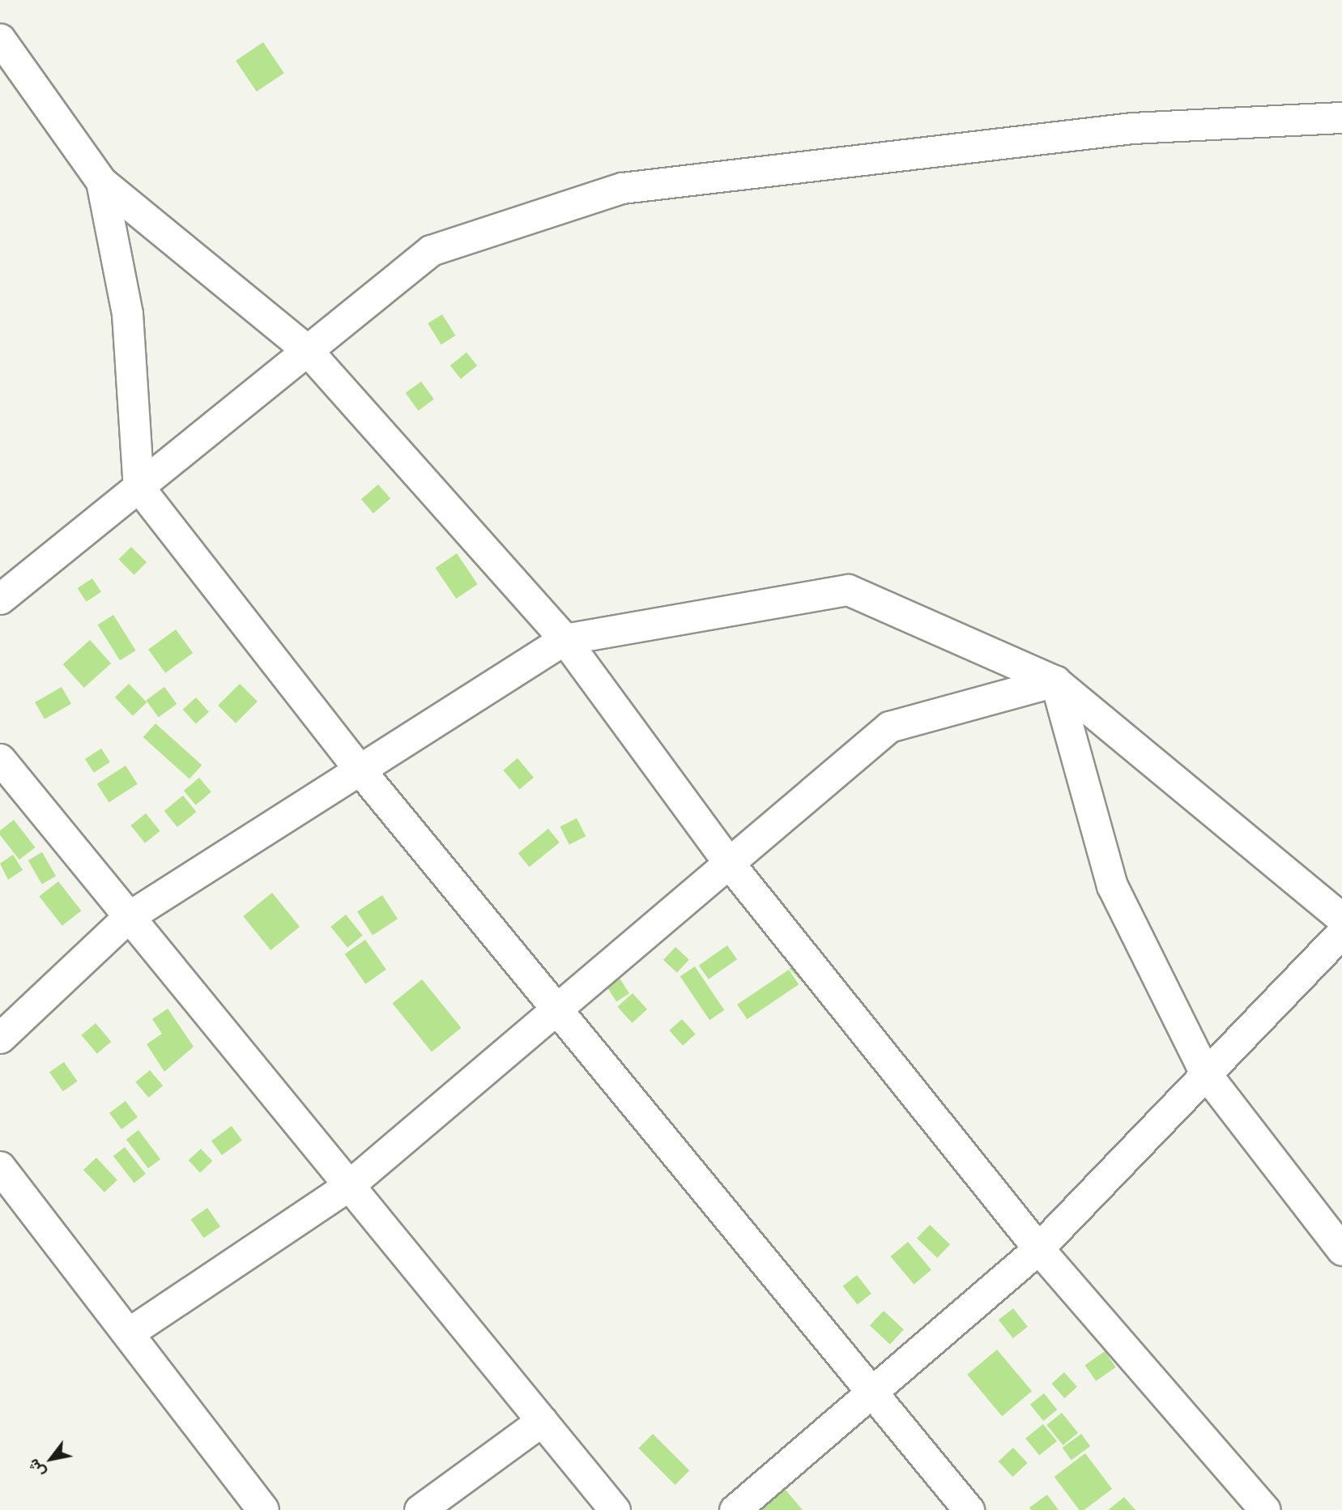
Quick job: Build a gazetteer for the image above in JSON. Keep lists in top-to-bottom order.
{
  "north": "bottom left"
}
